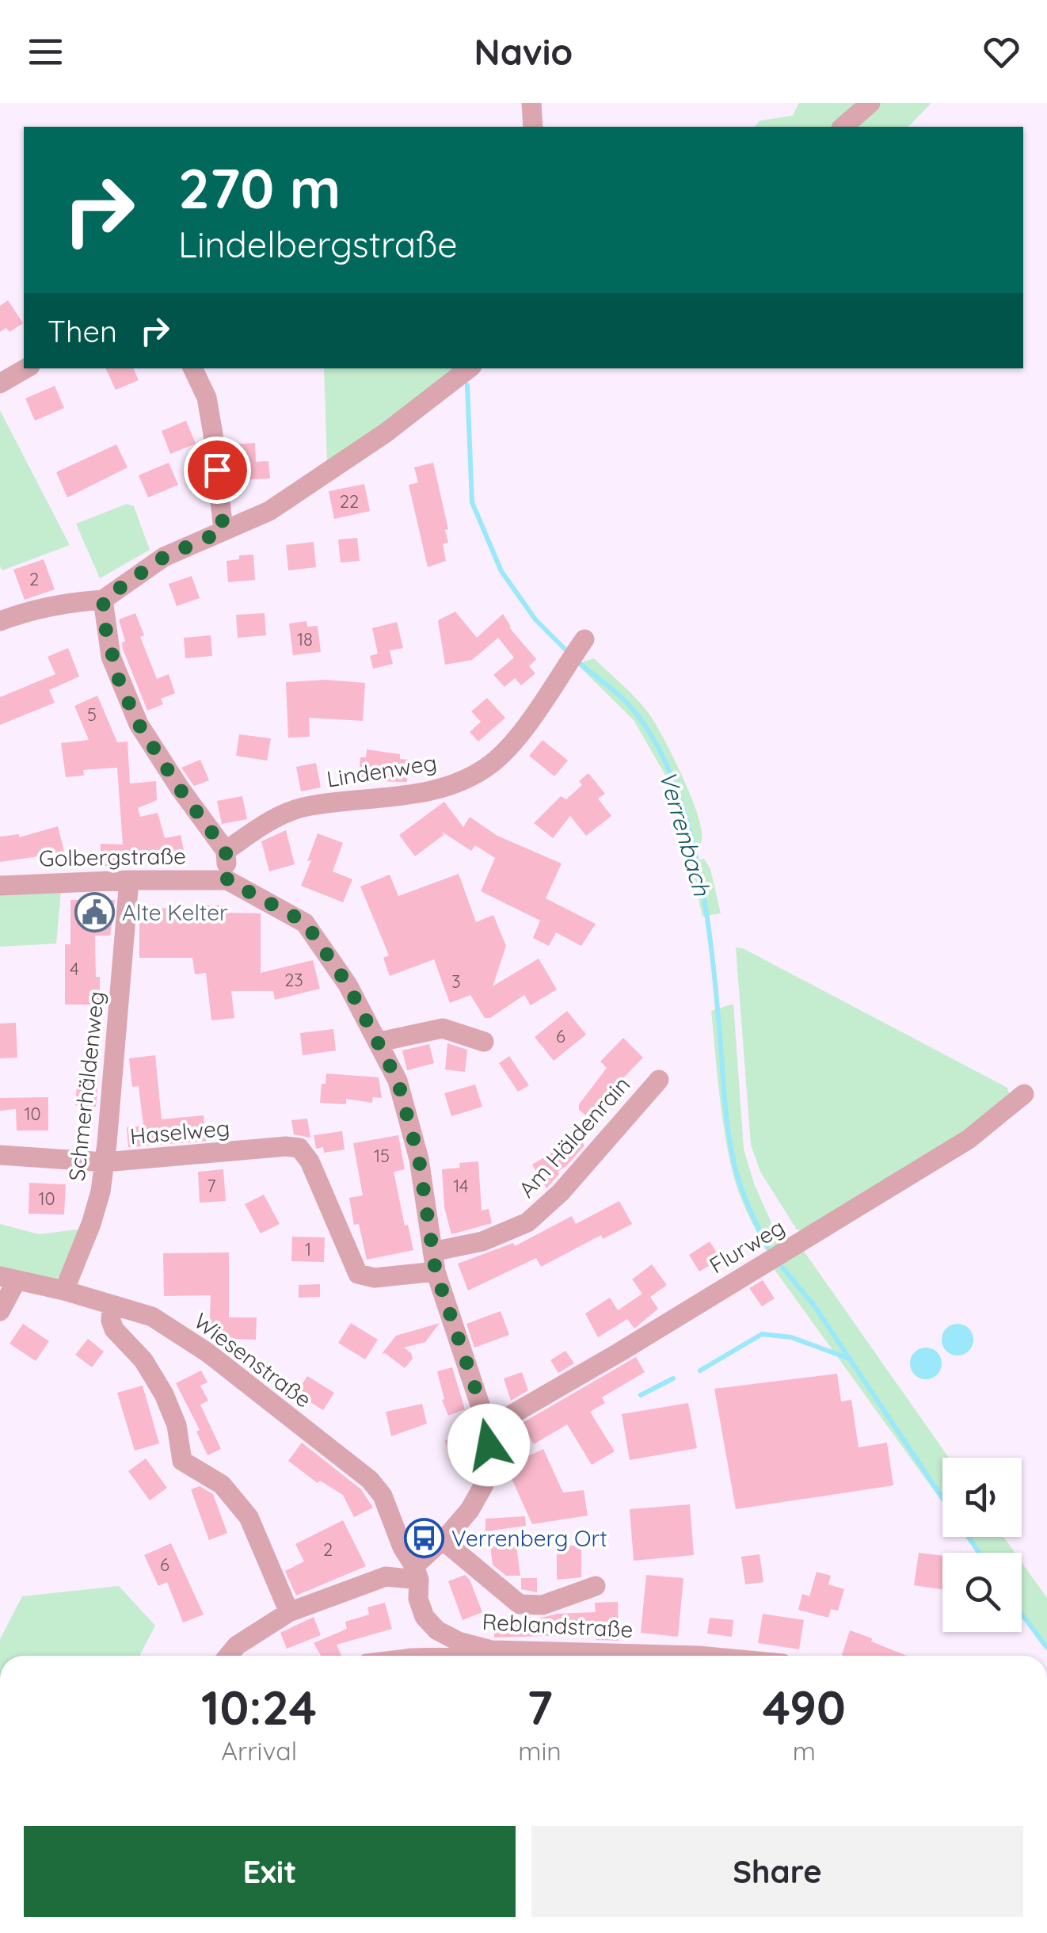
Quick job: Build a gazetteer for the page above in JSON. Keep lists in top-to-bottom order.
{
  "streets": {
    "street": [
      "Lindenweg",
      "Golbergstraße",
      "Schmerhäldenweg",
      "Haselweg",
      "Am Häldenrain",
      "Flurweg",
      "Wiesenstraße",
      "Reblandstraße"
    ]
  },
  "crossings": [
    ["Golbergstraße", "Schmerhäldenweg"],
    ["Golbergstraße", "Am Häldenrain"],
    ["Golbergstraße", "Flurweg"],
    ["Golbergstraße", "Wiesenstraße"],
    ["Golbergstraße", "Reblandstraße"],
    ["Schmerhäldenweg", "Haselweg"],
    ["Schmerhäldenweg", "Wiesenstraße"],
    ["Haselweg", "Am Häldenrain"],
    ["Wiesenstraße", "Reblandstraße"]
  ],
  "water": ["Verrenbach"],
  "places": {
    "public building": ["Alte Kelter"],
    "bus stop": ["Verrenberg Ort"]
  },
  "house_numbers": [
    "22",
    "2",
    "18",
    "5",
    "4",
    "23",
    "3",
    "6",
    "10",
    "15",
    "7",
    "14",
    "10",
    "1",
    "2",
    "6"
  ],
  "page": {
    "header": "Navio",
    "turn": ["270 m", "Lindelbergstraße"],
    "then": "Then",
    "eta": [
      "10:24",
      "Arrival",
      "7",
      "min",
      "490",
      "m"
    ],
    "buttons": ["Exit", "Share"]
  }
}
